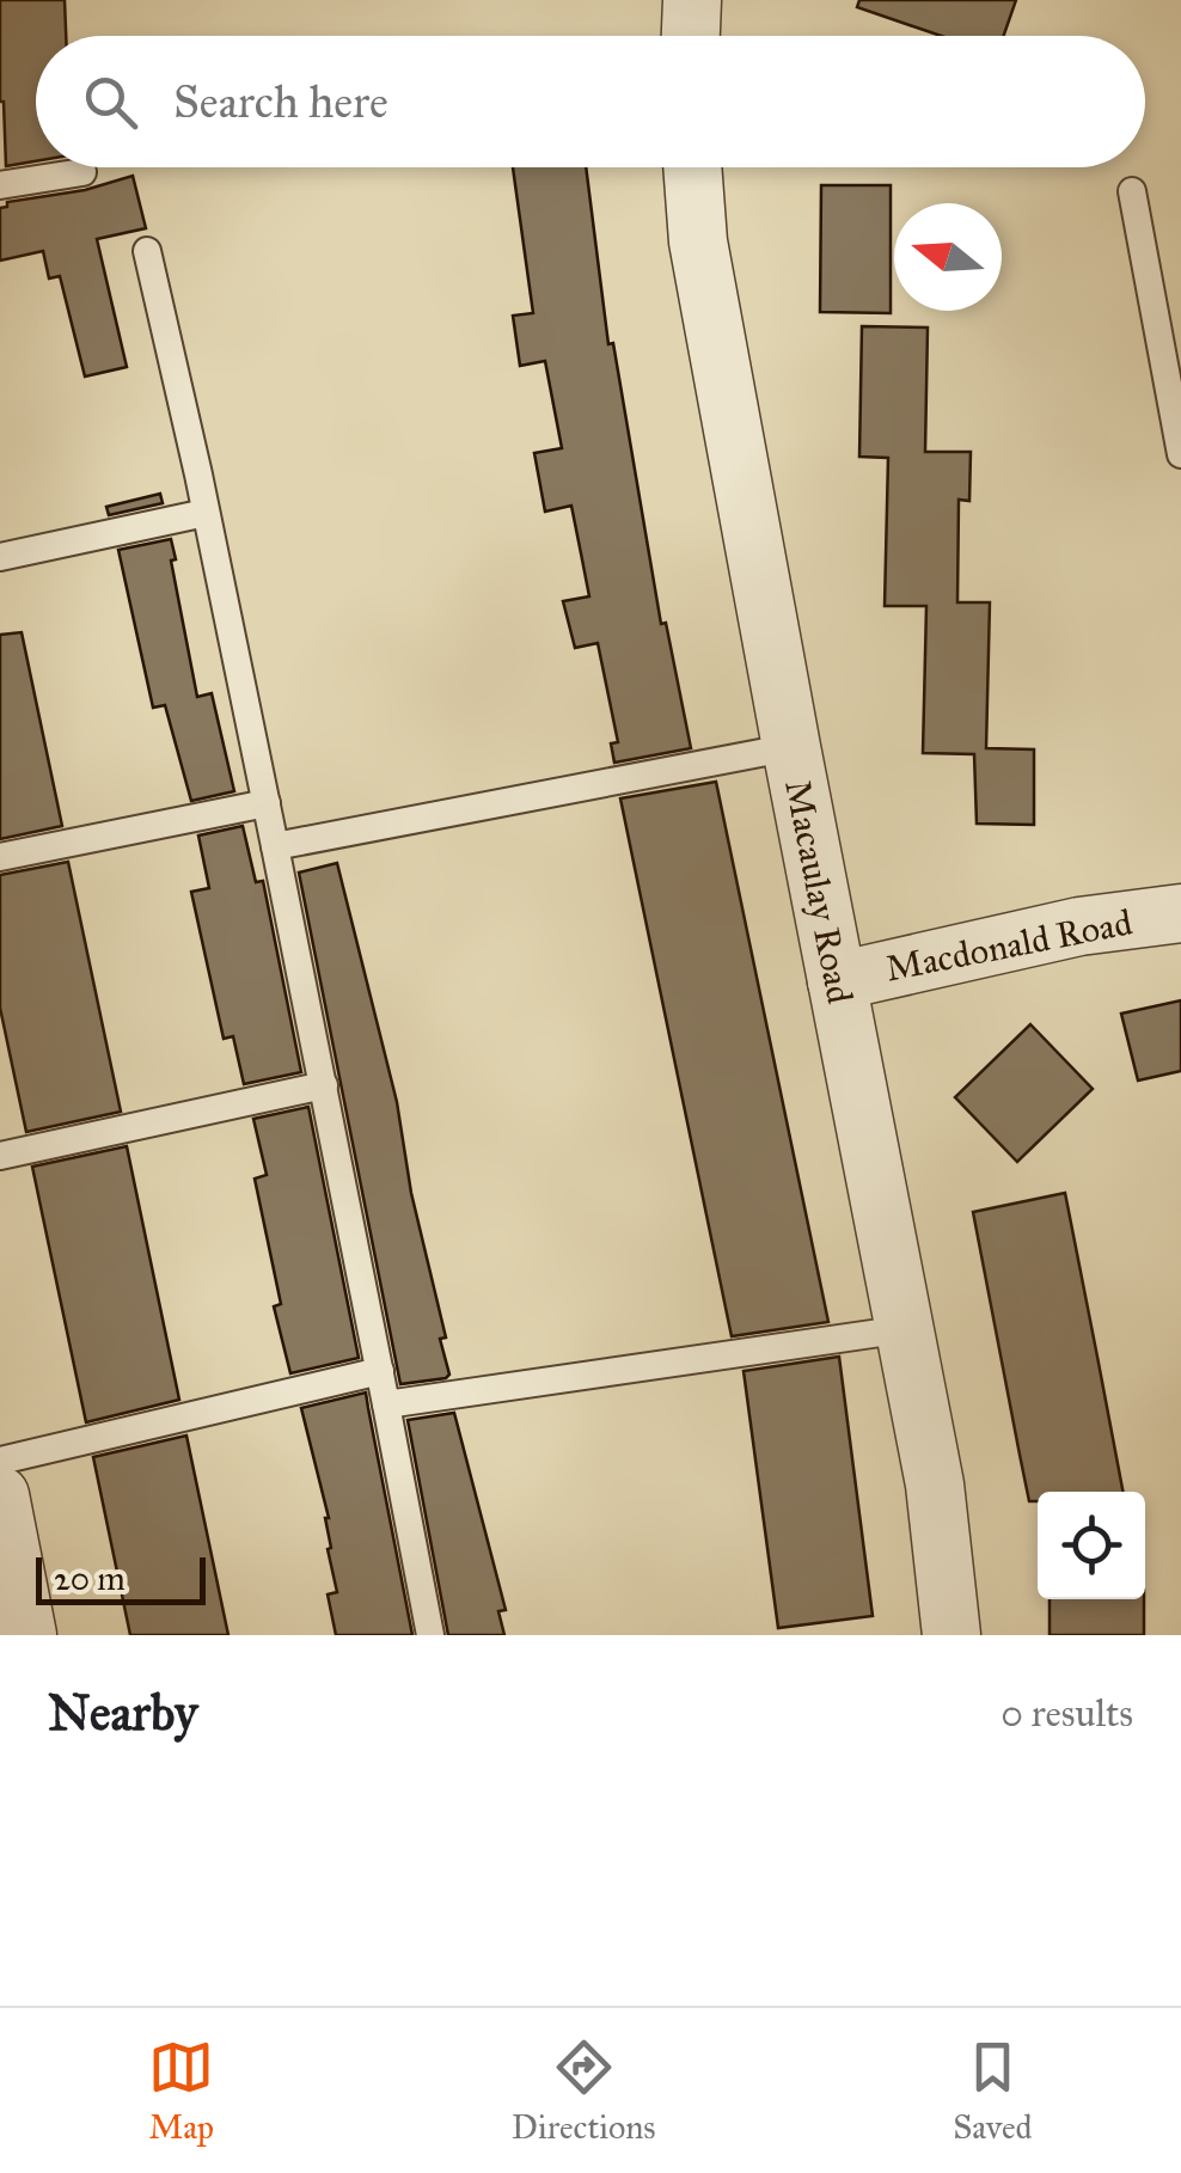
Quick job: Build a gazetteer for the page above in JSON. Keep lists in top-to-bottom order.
{
  "streets": {
    "street": ["Macaulay Road", "Macdonald Road"]
  },
  "crossings": [
    ["Macaulay Road", "Macdonald Road"]
  ],
  "scale_bar": "20 m",
  "north": "left",
  "page": {
    "search": "Search here",
    "scale": "20 m",
    "heading": ["Nearby", "0 results"],
    "nav": ["Map", "Directions", "Saved"]
  }
}
